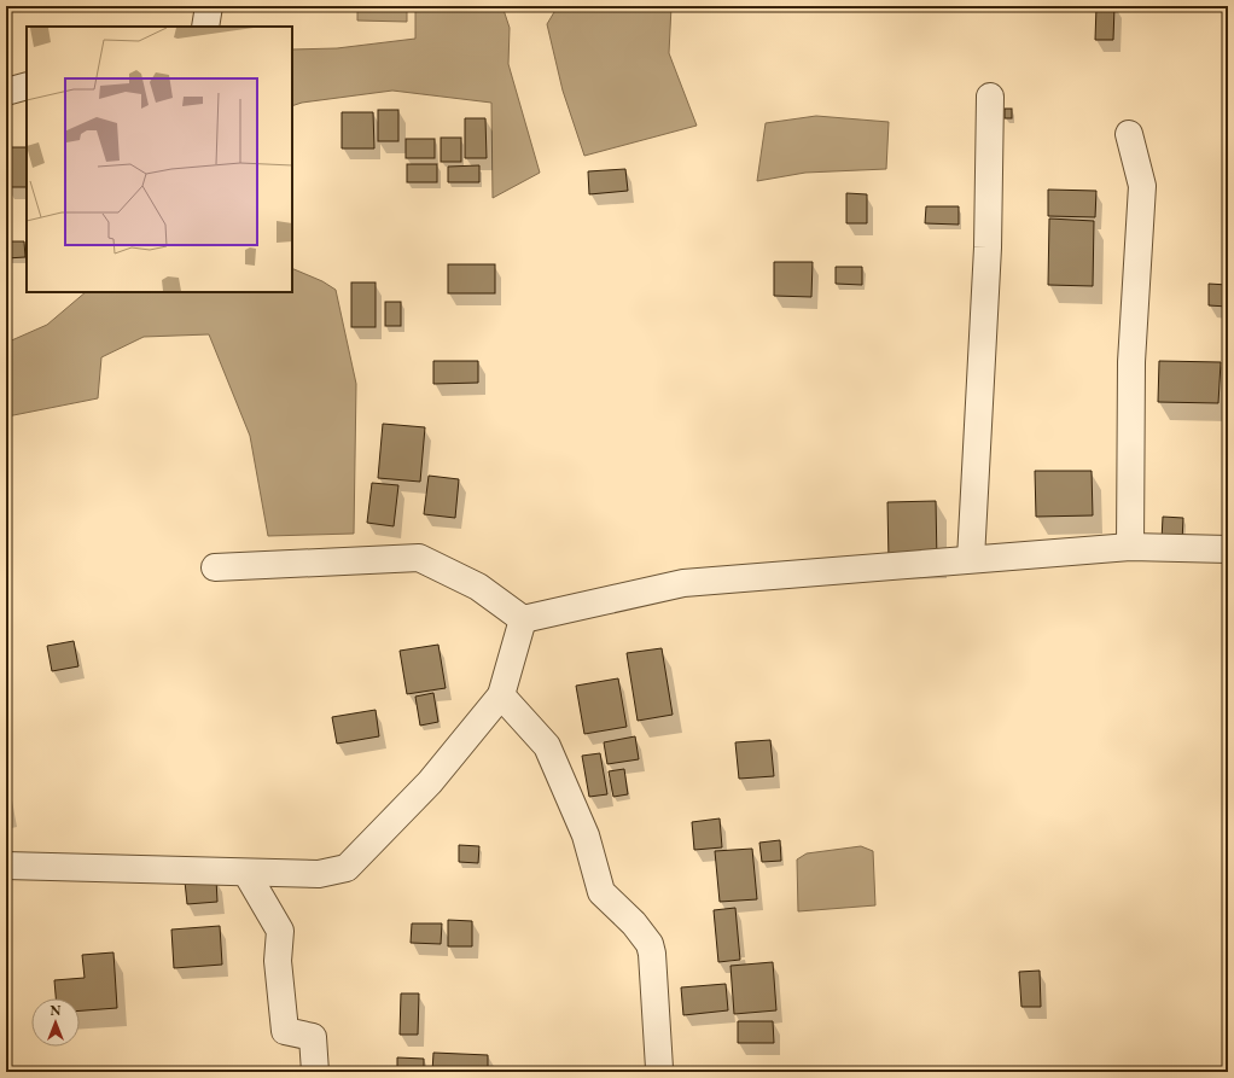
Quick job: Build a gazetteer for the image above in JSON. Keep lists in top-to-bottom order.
{
  "north": "top"
}
